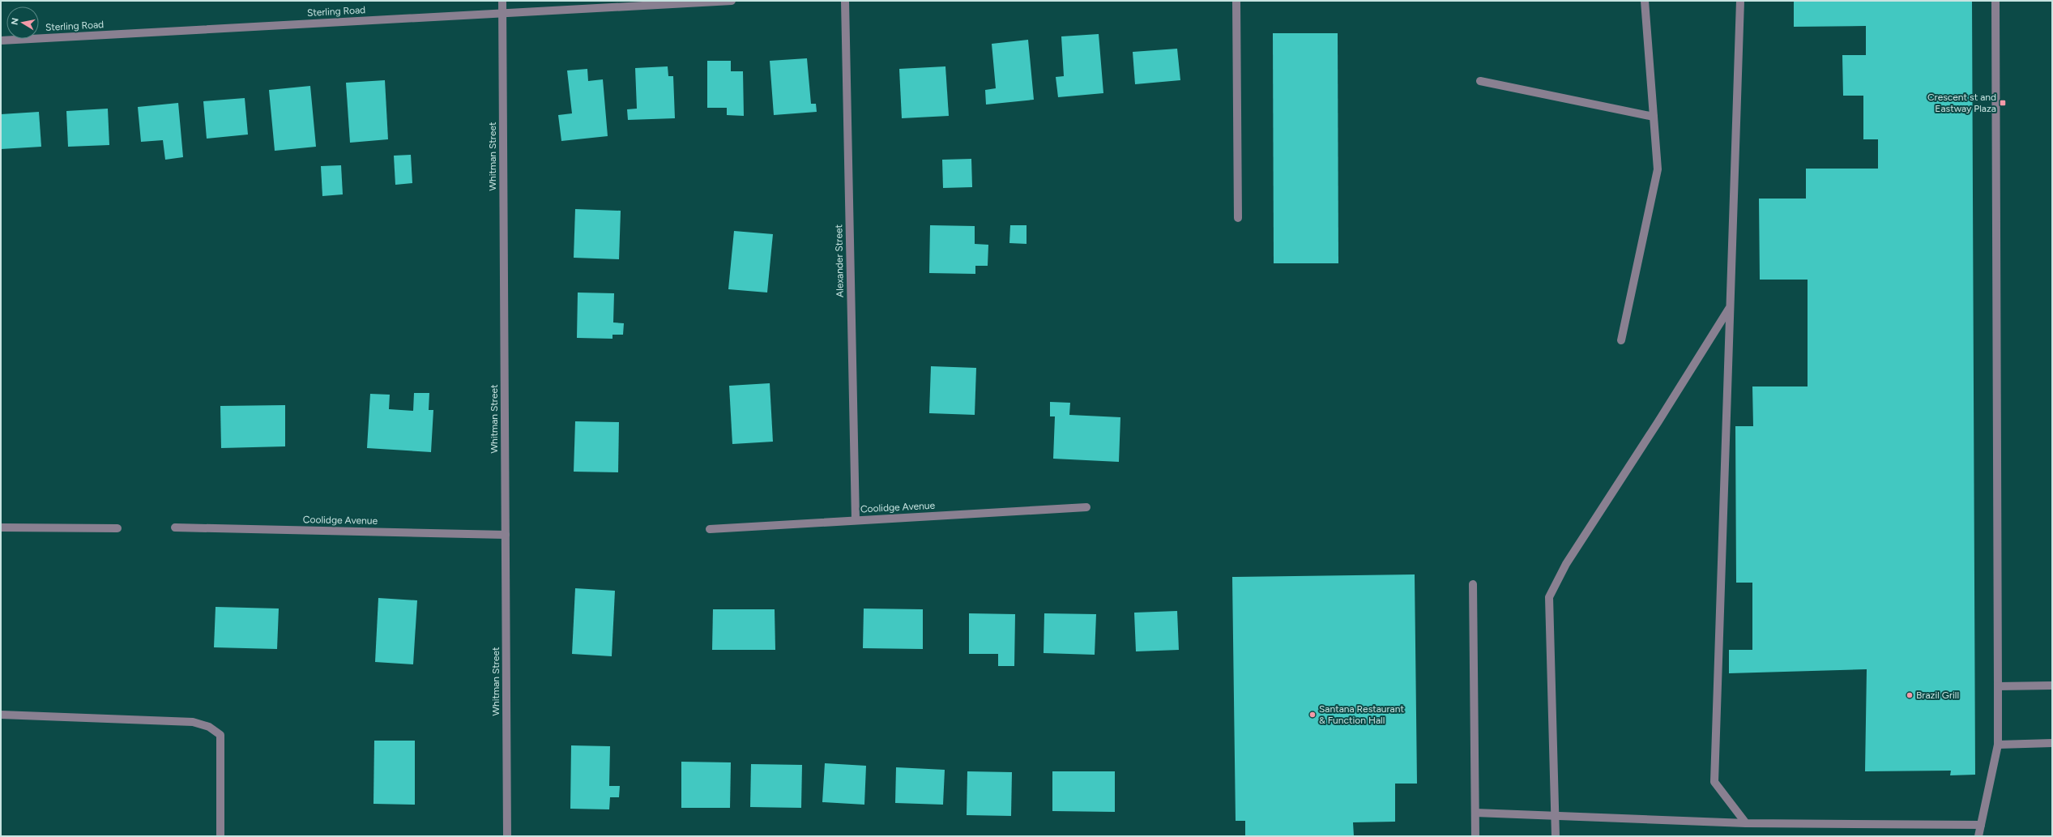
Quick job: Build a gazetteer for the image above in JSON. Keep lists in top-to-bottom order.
{
  "streets": {
    "street": [
      "Sterling Road",
      "Whitman Street",
      "Alexander Street",
      "Coolidge Avenue"
    ]
  },
  "crossings": [
    ["Sterling Road", "Whitman Street"],
    ["Whitman Street", "Coolidge Avenue"],
    ["Alexander Street", "Coolidge Avenue"]
  ],
  "places": {
    "transit": ["Crescent st and Eastway Plaza"],
    "other": ["Brazil Grill", "Santana Restaurant & Function Hall"]
  },
  "north": "left"
}
